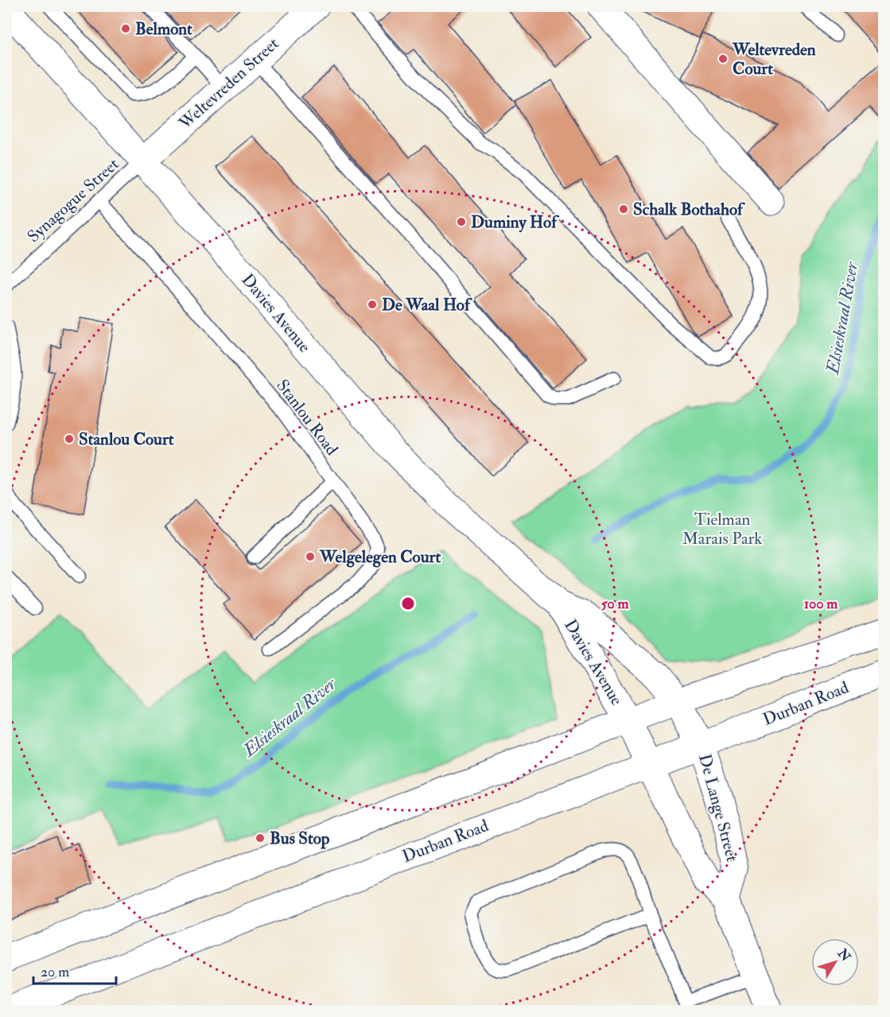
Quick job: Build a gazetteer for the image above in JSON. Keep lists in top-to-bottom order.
{
  "streets": {
    "street": [
      "Weltevreden Street",
      "Davies Avenue",
      "Durban Road",
      "De Lange Street"
    ],
    "lane": ["Synagogue Street", "Stanlou Road"]
  },
  "crossings": [
    ["Weltevreden Street", "Synagogue Street"],
    ["Weltevreden Street", "Davies Avenue"],
    ["Synagogue Street", "Davies Avenue"],
    ["Synagogue Street", "Stanlou Road"],
    ["Davies Avenue", "Durban Road"],
    ["Davies Avenue", "De Lange Street"],
    ["Durban Road", "De Lange Street"]
  ],
  "water": ["Elsieskraal River"],
  "parks": ["Tielman Marais Park"],
  "places": [
    "Belmont",
    "Weltevreden Court",
    "Schalk Bothahof",
    "Duminy Hof",
    "De Waal Hof",
    "Stanlou Court",
    "Welgelegen Court",
    "Bus Stop"
  ],
  "scale_bar": "20 m",
  "north": "top right",
  "rings": ["50 m", "100 m"]
}
